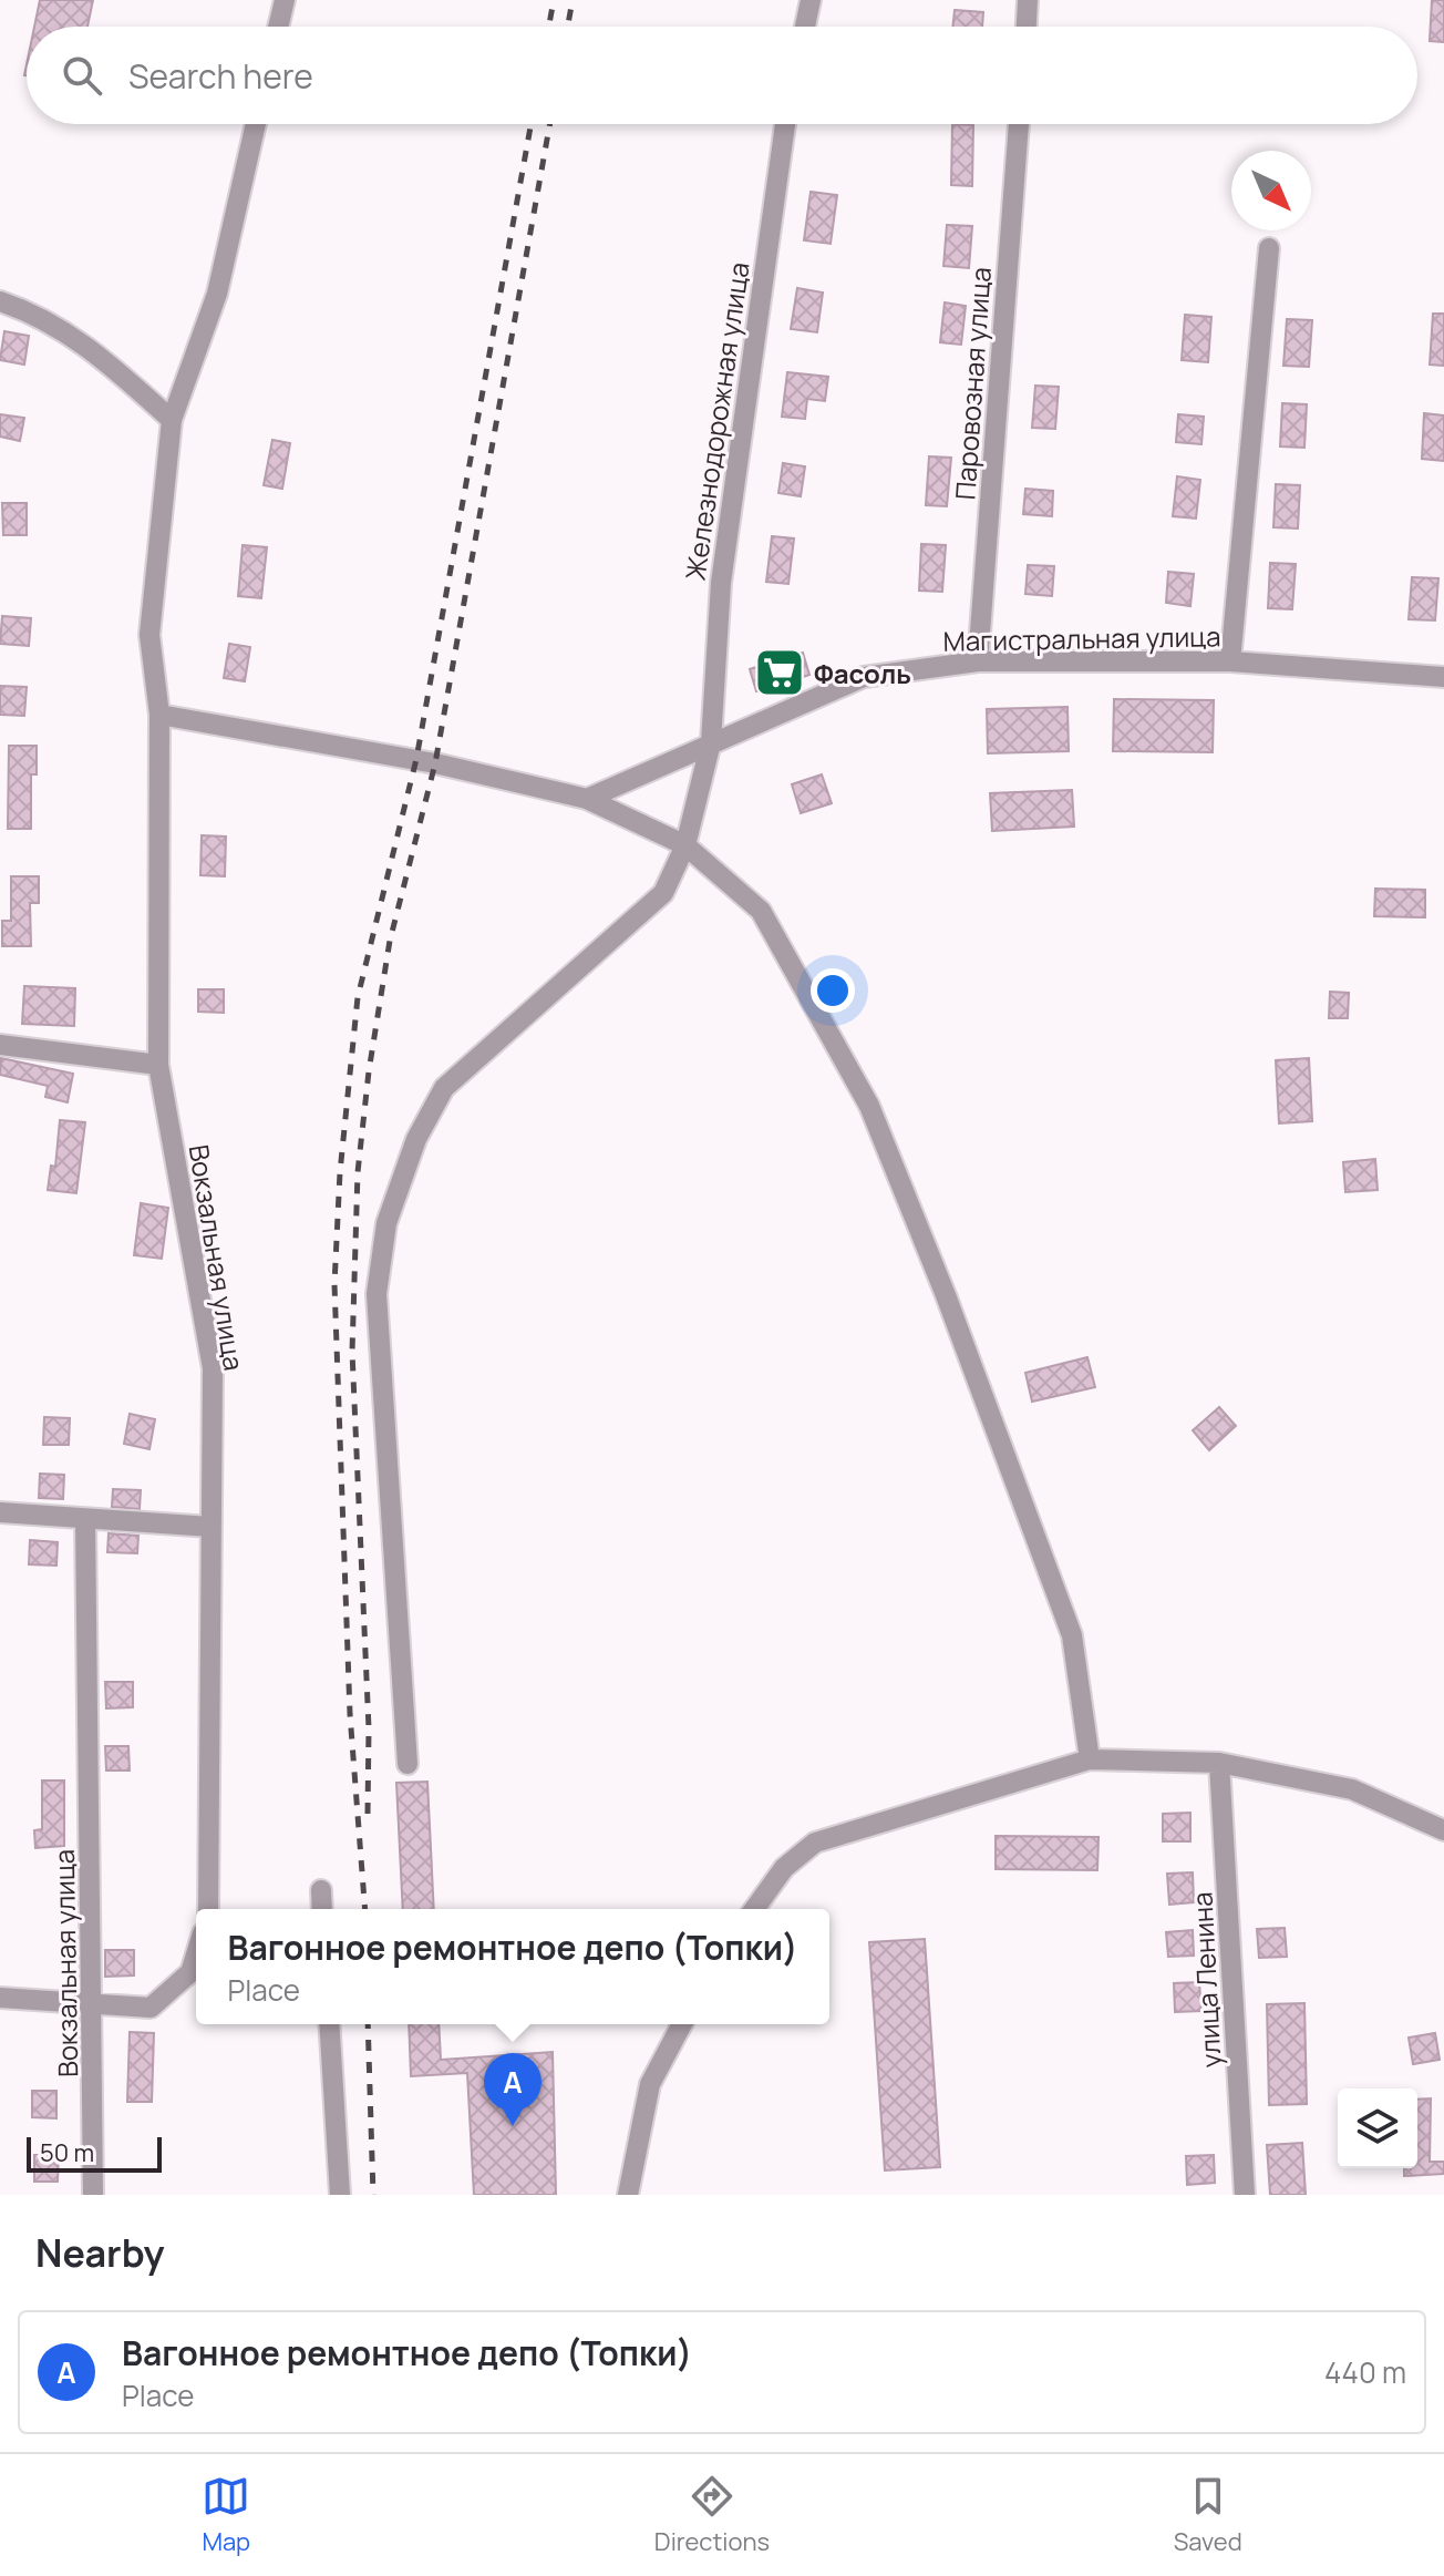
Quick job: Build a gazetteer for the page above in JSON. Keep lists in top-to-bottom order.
{
  "streets": {
    "street": [
      "Паровозная улица",
      "Железнодорожная улица",
      "Магистральная улица",
      "Вокзальная улица",
      "улица Ленина"
    ]
  },
  "crossings": [
    ["Паровозная улица", "Магистральная улица"],
    ["Железнодорожная улица", "Магистральная улица"]
  ],
  "places": {
    "supermarket": ["Фасоль"]
  },
  "scale_bar": "50 m",
  "north": "bottom right",
  "page": {
    "search": "Search here",
    "popup": ["Вагонное ремонтное депо (Топки)", "Place"],
    "pins": "A",
    "scale": "50 m",
    "heading": "Nearby",
    "list": [
      {
        "mark": "A",
        "name": "Вагонное ремонтное депо (Топки)",
        "note": "Place",
        "value": "440 m"
      }
    ],
    "nav": ["Map", "Directions", "Saved"]
  }
}
